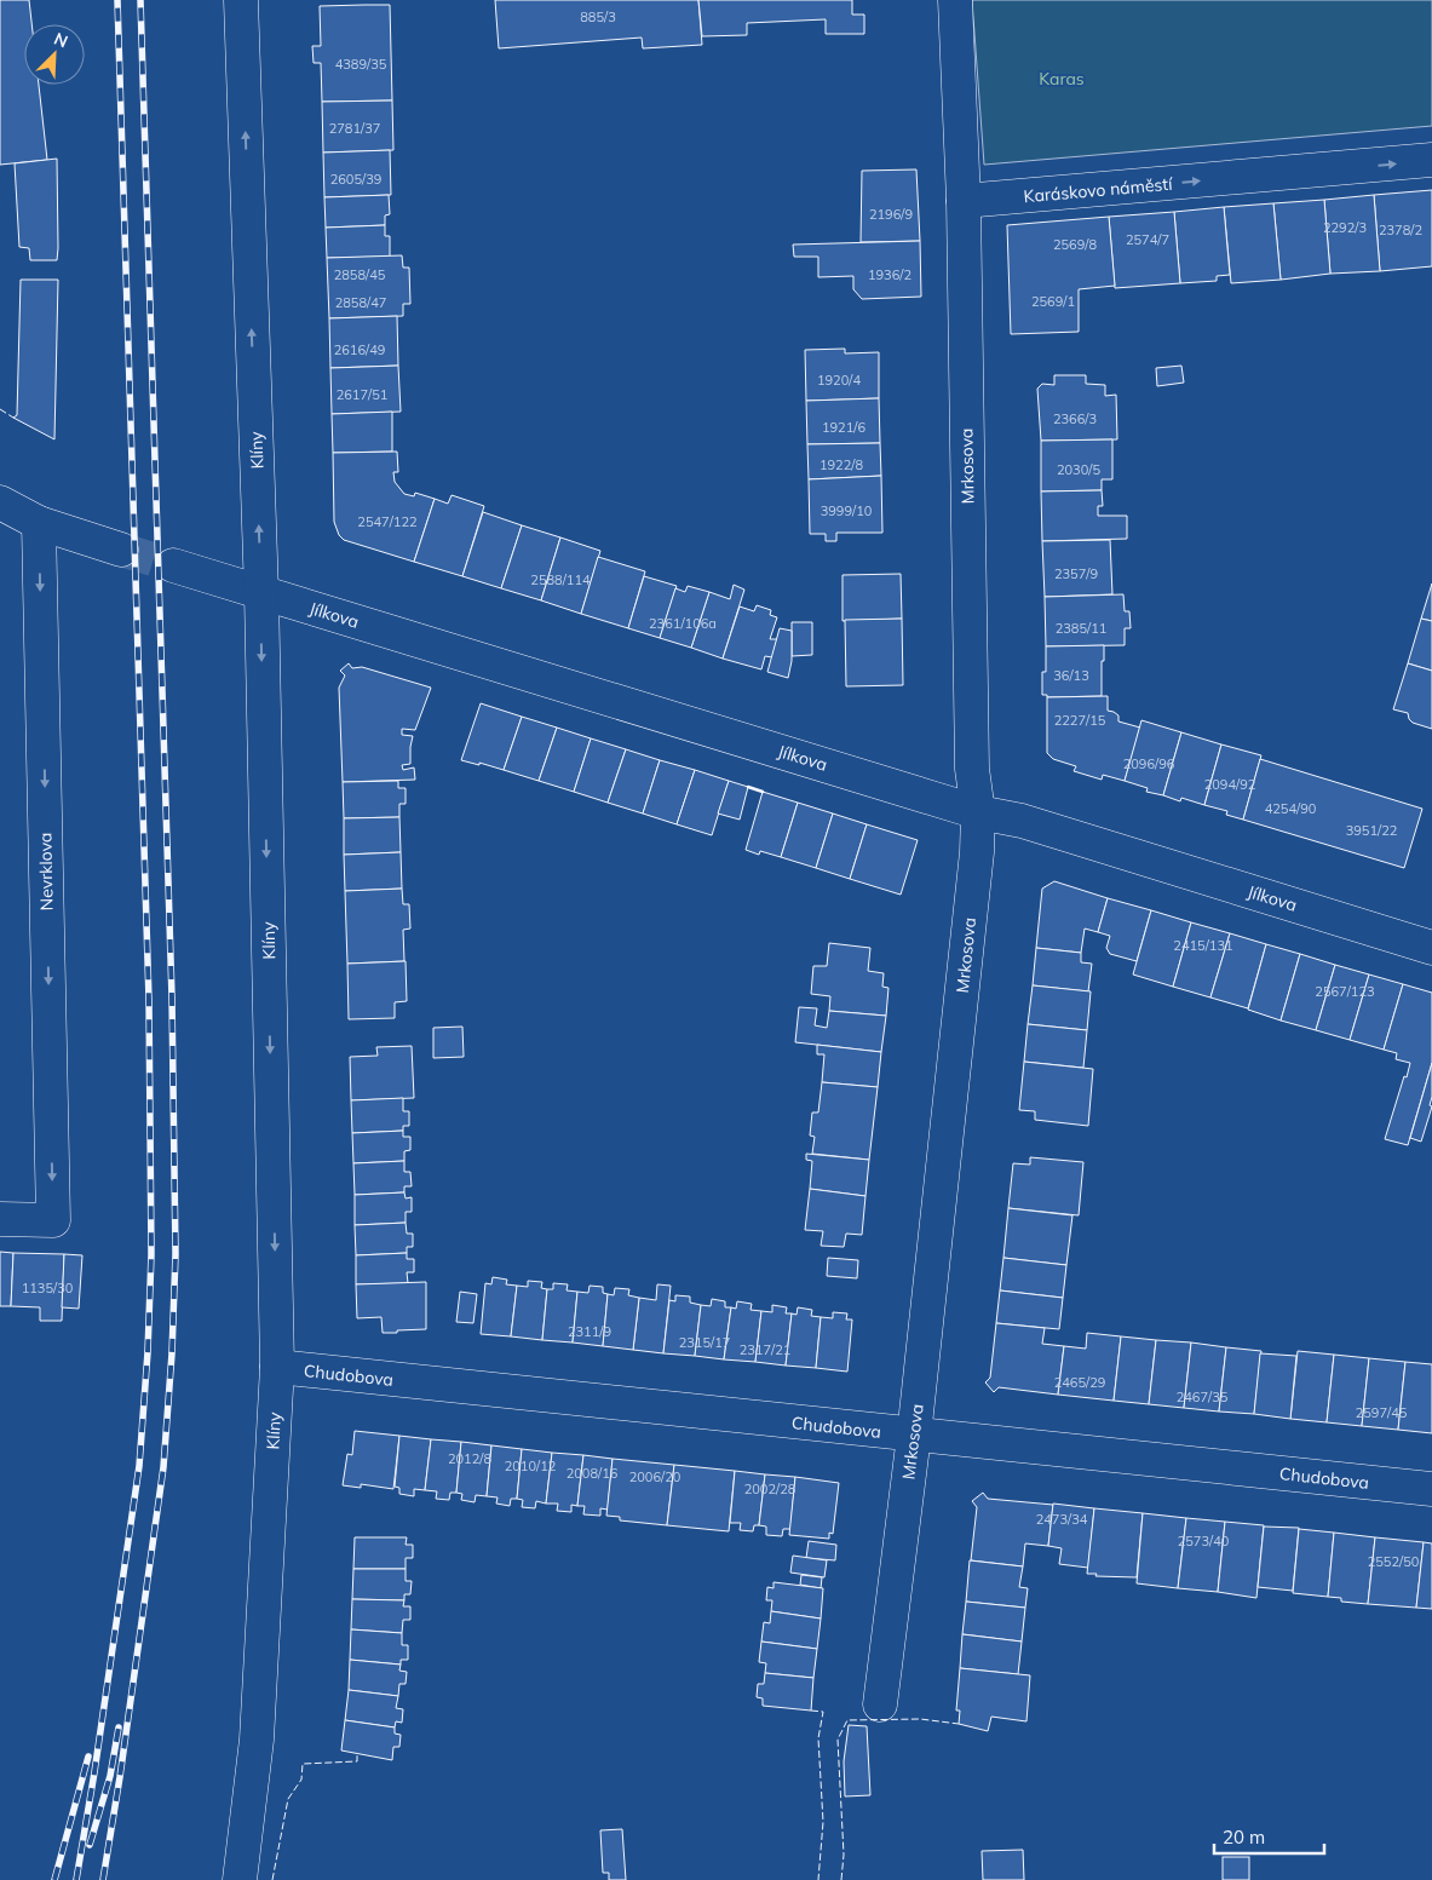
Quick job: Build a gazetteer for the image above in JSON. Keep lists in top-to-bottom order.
{
  "streets": {
    "street": [
      "Karáskovo náměstí",
      "Klíny",
      "Mrkosova",
      "Jílkova",
      "Nevrklova",
      "Chudobova"
    ]
  },
  "crossings": [
    ["Karáskovo náměstí", "Mrkosova"],
    ["Klíny", "Jílkova"],
    ["Klíny", "Chudobova"],
    ["Mrkosova", "Jílkova"],
    ["Mrkosova", "Chudobova"]
  ],
  "one_way": ["Karáskovo náměstí", "Nevrklova"],
  "parks": ["Karas"],
  "house_numbers": [
    "885/3",
    "4389/35",
    "2781/37",
    "2605/39",
    "2196/9",
    "2292/3",
    "2378/2",
    "2574/7",
    "2569/8",
    "2858/45",
    "1936/2",
    "2569/1",
    "2858/47",
    "2616/49",
    "1920/4",
    "2617/51",
    "2366/3",
    "1921/6",
    "1922/8",
    "2030/5",
    "3999/10",
    "2547/122",
    "2357/9",
    "2588/114",
    "2361/106a",
    "2385/11",
    "36/13",
    "2227/15",
    "2096/96",
    "2094/92",
    "4254/90",
    "3951/22",
    "2415/131",
    "2567/123",
    "1135/30",
    "2311/9",
    "2315/17",
    "2317/21",
    "2465/29",
    "2467/35",
    "2597/45",
    "2012/8",
    "2010/12",
    "2008/16",
    "2006/20",
    "2002/28",
    "2473/34",
    "2573/40",
    "2552/50"
  ],
  "scale_bar": "20 m",
  "north": "top right"
}
